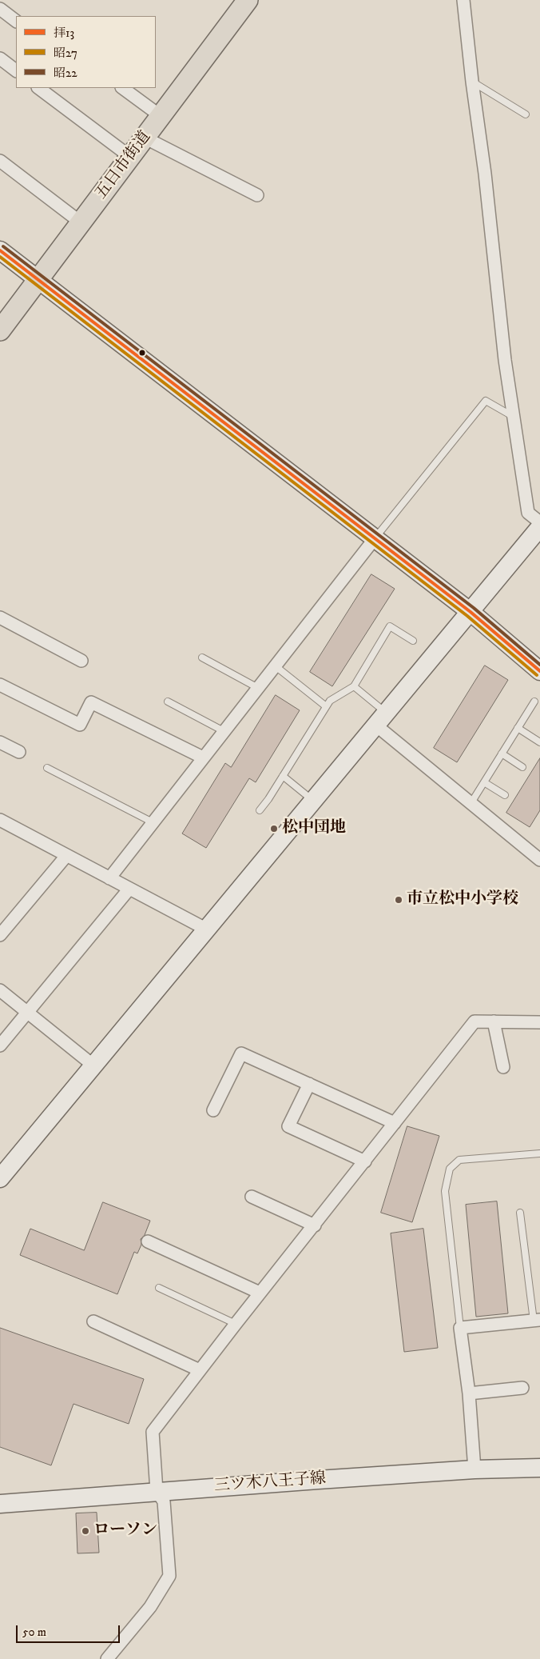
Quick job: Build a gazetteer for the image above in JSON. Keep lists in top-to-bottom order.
{
  "streets": {
    "main road": ["五日市街道"],
    "street": ["三ツ木八王子線"]
  },
  "places": ["松中団地", "市立松中小学校", "ローソン"],
  "lines": ["transit line 昭22", "transit line 拝13", "transit line 昭27"],
  "legend": ["拝13", "昭27", "昭22"],
  "scale_bar": "50 m"
}
